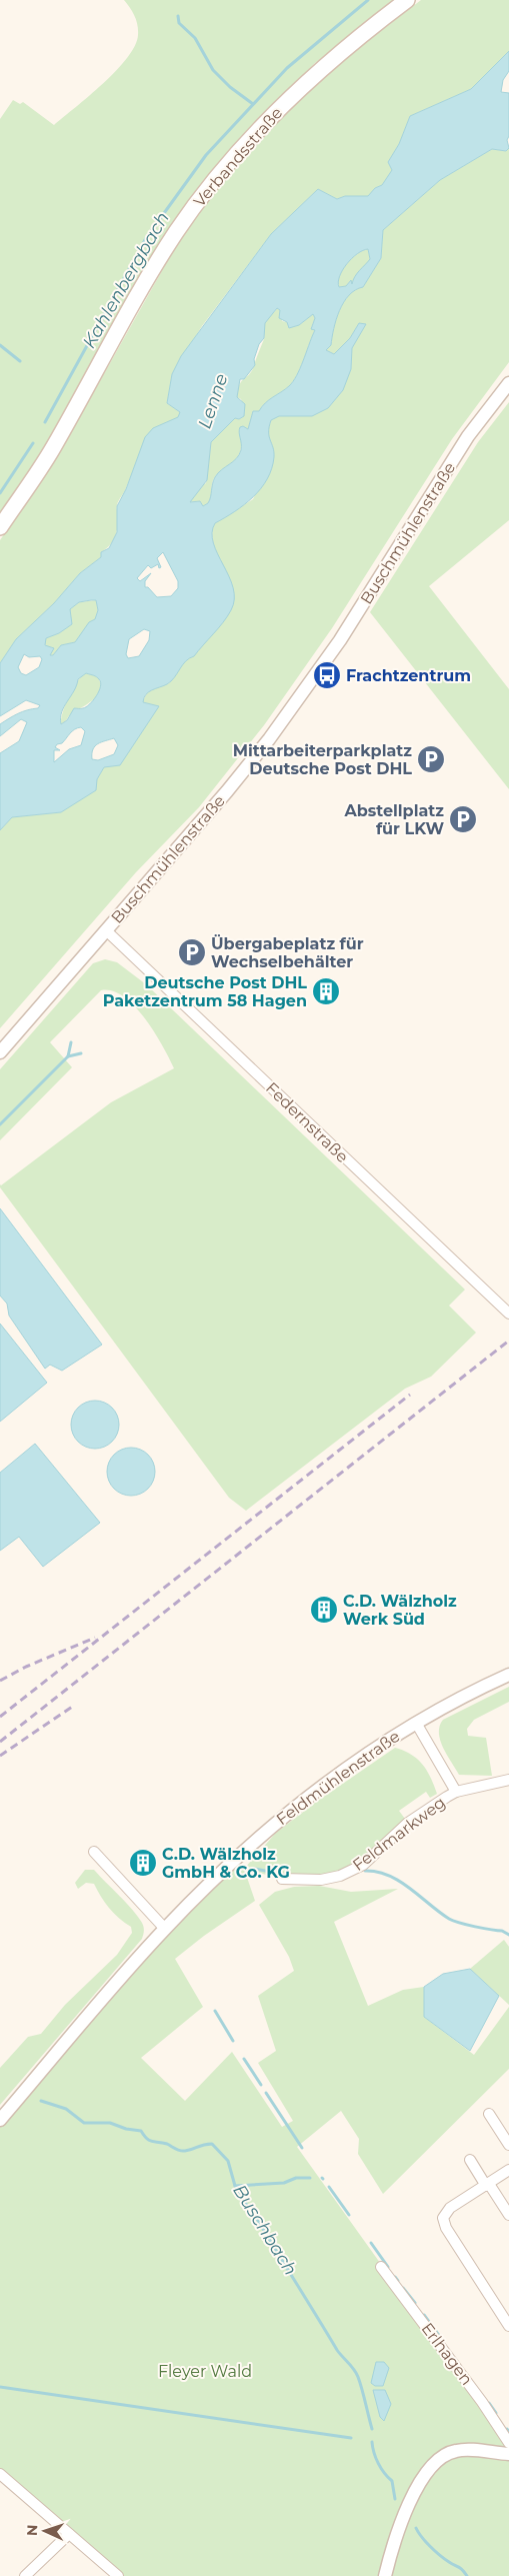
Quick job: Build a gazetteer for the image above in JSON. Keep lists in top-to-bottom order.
{
  "streets": {
    "main road": ["Verbandsstraße"],
    "street": [
      "Buschmühlenstraße",
      "Federnstraße",
      "Feldmühlenstraße",
      "Feldmarkweg",
      "Erlhagen"
    ]
  },
  "crossings": [
    ["Buschmühlenstraße", "Federnstraße"],
    ["Feldmühlenstraße", "Feldmarkweg"]
  ],
  "water": ["Kahlenbergbach", "Lenne", "Buschbach"],
  "parks": ["Fleyer Wald"],
  "places": {
    "bus stop": ["Frachtzentrum"],
    "parking": ["Mittarbeiterparkplatz Deutsche Post DHL", "Abstellplatz für LKW", "Übergabeplatz für Wechselbehälter"],
    "building": ["Deutsche Post DHL Paketzentrum 58 Hagen", "C.D. Wälzholz Werk Süd", "C.D. Wälzholz GmbH & Co. KG"]
  },
  "north": "left"
}
